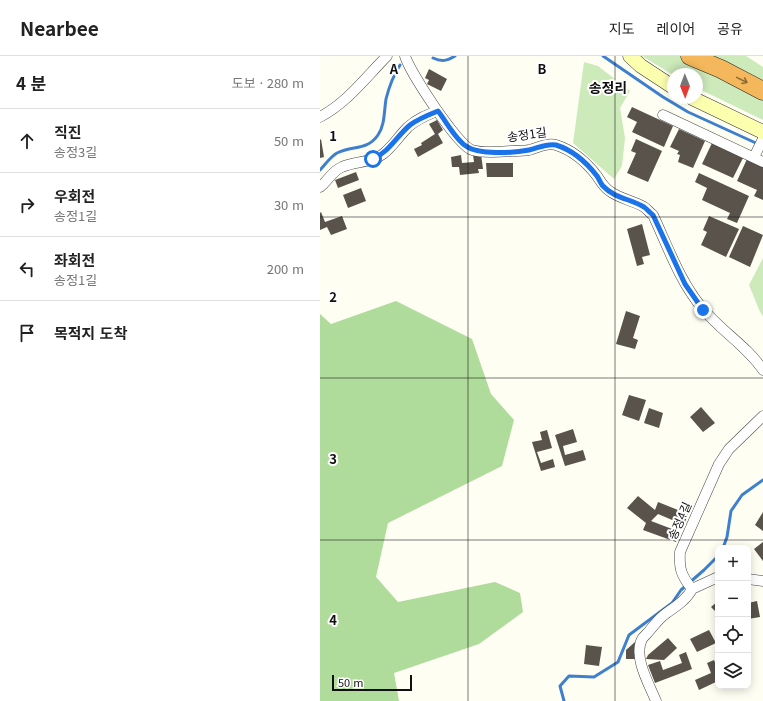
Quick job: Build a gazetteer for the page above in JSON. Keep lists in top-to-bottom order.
{
  "streets": {
    "street": ["송정1길", "송정4길"]
  },
  "districts": ["송정리"],
  "scale_bar": "50 m",
  "north": "bottom",
  "page": {
    "header": "Nearbee",
    "nav": ["지도", "레이어", "공유"],
    "heading": ["4 분", "도보 · 280 m"],
    "list": [
      ["직진", "송정3길", "50 m"],
      ["우회전", "송정1길", "30 m"],
      ["좌회전", "송정1길", "200 m"],
      "목적지 도착"
    ],
    "map_buttons": ["+", "−"],
    "scale": "50 m"
  },
  "grid": {
    "columns": ["A", "B"],
    "rows": [
      "1",
      "2",
      "3",
      "4"
    ]
  }
}
